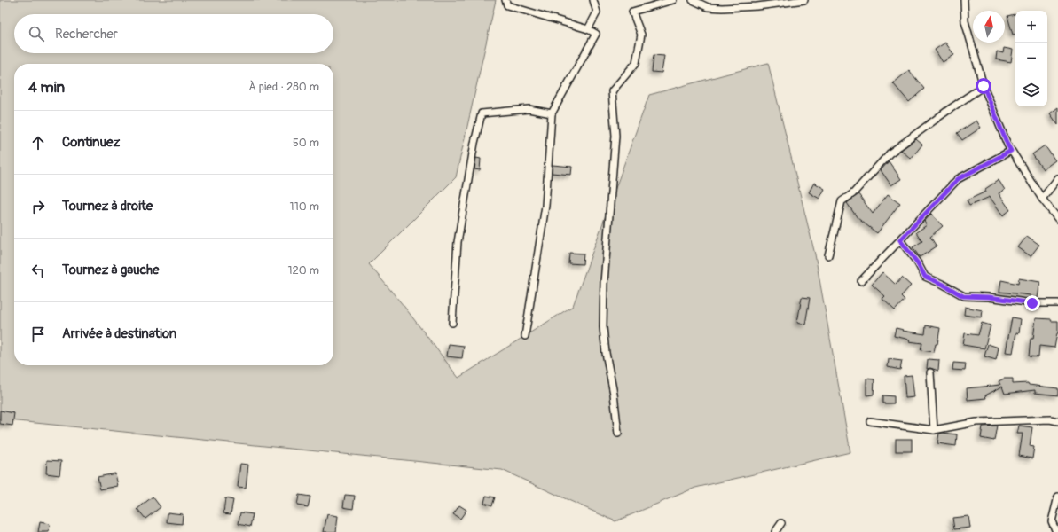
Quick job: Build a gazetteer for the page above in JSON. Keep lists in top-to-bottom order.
{
  "north": "top",
  "page": {
    "map_buttons": ["+", "−"],
    "search": "Rechercher",
    "heading": ["4 min", "À pied · 280 m"],
    "list": [
      ["Continuez", "50 m"],
      ["Tournez à droite", "110 m"],
      ["Tournez à gauche", "120 m"],
      "Arrivée à destination"
    ]
  }
}
